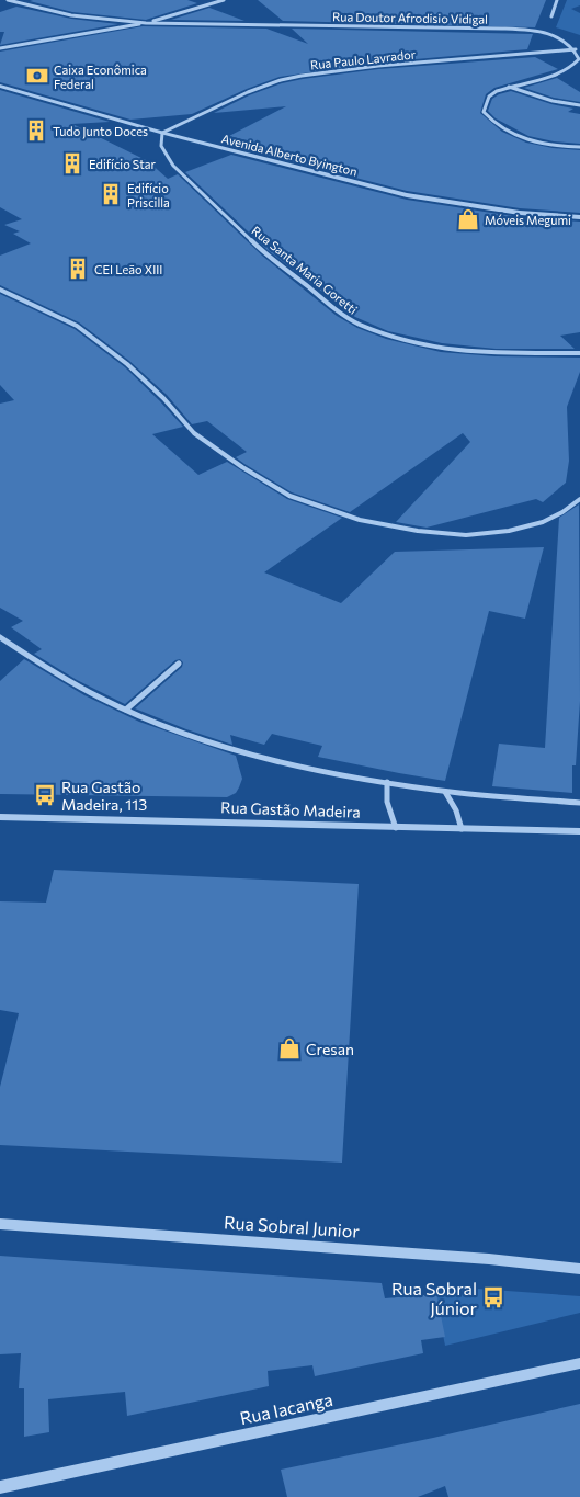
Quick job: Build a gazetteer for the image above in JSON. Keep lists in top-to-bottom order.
{
  "streets": {
    "street": [
      "Rua Doutor Afrodisio Vidigal",
      "Rua Paulo Lavrador",
      "Avenida Alberto Byington",
      "Rua Santa Maria Goretti",
      "Rua Gastão Madeira",
      "Rua Sobral Junior",
      "Rua Iacanga"
    ]
  },
  "crossings": [
    ["Rua Doutor Afrodisio Vidigal", "Rua Paulo Lavrador"],
    ["Rua Paulo Lavrador", "Avenida Alberto Byington"],
    ["Rua Paulo Lavrador", "Rua Santa Maria Goretti"],
    ["Avenida Alberto Byington", "Rua Santa Maria Goretti"]
  ],
  "places": {
    "bank": ["Caixa Econômica Federal"],
    "building": [
      "Tudo Junto Doces",
      "Edifício Star",
      "Edifício Priscilla",
      "CEI Leão XIII"
    ],
    "shop": ["Móveis Megumi", "Cresan"],
    "bus stop": ["Rua Gastão Madeira, 113", "Rua Sobral Júnior"]
  }
}
